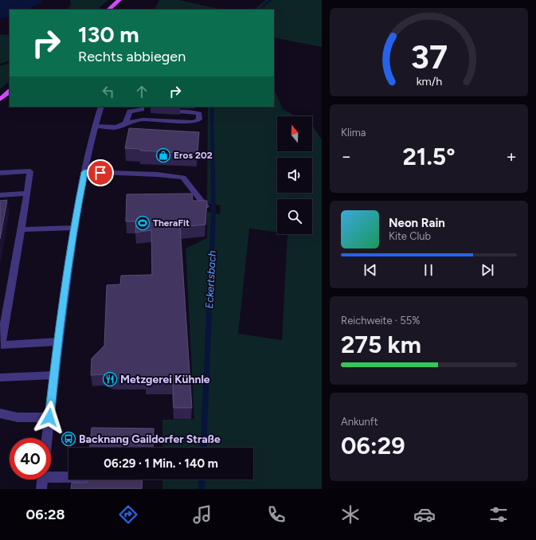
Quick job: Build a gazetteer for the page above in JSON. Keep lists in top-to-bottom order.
{
  "water": ["Eckertsbach"],
  "places": {
    "shop": ["Eros 202"],
    "sports": ["TheraFit"],
    "restaurant": ["Metzgerei Kühnle"],
    "bus stop": ["Backnang Gaildorfer Straße"]
  },
  "north": "top",
  "page": {
    "turn": ["130 m", "Rechts abbiegen"],
    "tile": [
      "Klima",
      ["Reichweite · 55%", "275 km"],
      ["Ankunft", "06:29"]
    ],
    "heat": ["−", "21.5°", "+"],
    "song": ["Neon Rain", "Kite Club"],
    "limit": "40",
    "trip": "06:29 · 1 Min. · 140 m",
    "tabs": "06:28",
    "gauge": ["37", "km/h"]
  }
}
